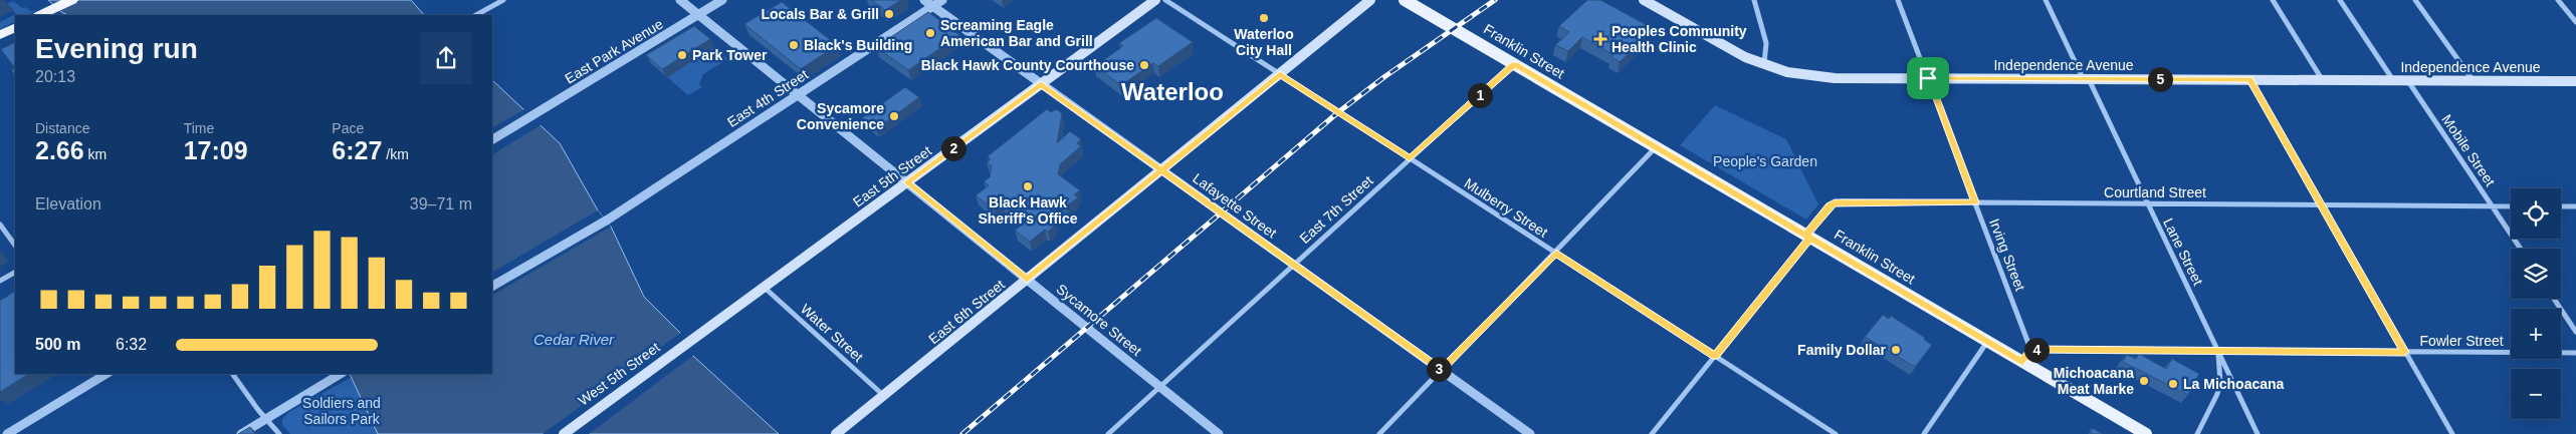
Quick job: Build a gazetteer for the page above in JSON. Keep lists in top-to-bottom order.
{
  "streets": {
    "main road": [
      "Franklin Street",
      "Independence Avenue",
      "East 5th Street",
      "East 6th Street",
      "West 5th Street"
    ],
    "street": [
      "East Park Avenue",
      "East 4th Street",
      "Mobile Street",
      "Courtland Street",
      "Lafayette Street",
      "Mulberry Street",
      "East 7th Street",
      "Lane Street",
      "Irving Street",
      "Sycamore Street",
      "Water Street",
      "Fowler Street"
    ]
  },
  "crossings": [
    ["East Park Avenue", "Sycamore Street"],
    ["Franklin Street", "Courtland Street"],
    ["Franklin Street", "East 7th Street"],
    ["Independence Avenue", "Mobile Street"],
    ["Independence Avenue", "Lane Street"],
    ["Independence Avenue", "Irving Street"],
    ["East 4th Street", "Lafayette Street"],
    ["East 4th Street", "Sycamore Street"],
    ["Mobile Street", "Courtland Street"],
    ["East 5th Street", "Lafayette Street"],
    ["East 5th Street", "Sycamore Street"],
    ["East 5th Street", "Water Street"],
    ["East 5th Street", "West 5th Street"],
    ["Courtland Street", "Mulberry Street"],
    ["Courtland Street", "Lane Street"],
    ["Courtland Street", "Irving Street"],
    ["Lafayette Street", "East 7th Street"],
    ["Lafayette Street", "East 6th Street"],
    ["Mulberry Street", "East 7th Street"],
    ["Mulberry Street", "East 6th Street"],
    ["East 7th Street", "Sycamore Street"],
    ["Lane Street", "Fowler Street"],
    ["Irving Street", "Fowler Street"],
    ["East 6th Street", "Sycamore Street"],
    ["East 6th Street", "Water Street"]
  ],
  "districts": ["Waterloo"],
  "water": ["Cedar River"],
  "parks": ["People's Garden", "Soldiers and Sailors Park"],
  "places": {
    "other": [
      "Locals Bar & Grill",
      "Waterloo City Hall",
      "Screaming Eagle American Bar and Grill",
      "Black's Building",
      "Park Tower",
      "Black Hawk County Courthouse",
      "Sycamore Convenience",
      "Black Hawk Sheriff's Office",
      "Family Dollar",
      "Michoacana Meat Marke",
      "La Michoacana"
    ],
    "health": ["Peoples Community Health Clinic"]
  },
  "page": {
    "heading": ["Evening run", "20:13"],
    "pins": [
      "5",
      "1",
      "2",
      "4",
      "3"
    ],
    "stats": [
      ["Distance", "2.66 km"],
      ["Time", "17:09"],
      ["Pace", "6:27 /km"]
    ],
    "chart": ["Elevation", "39–71 m"],
    "map_buttons": ["+", "−"],
    "list": [
      {
        "name": "500 m",
        "note": "6:32"
      }
    ]
  }
}
